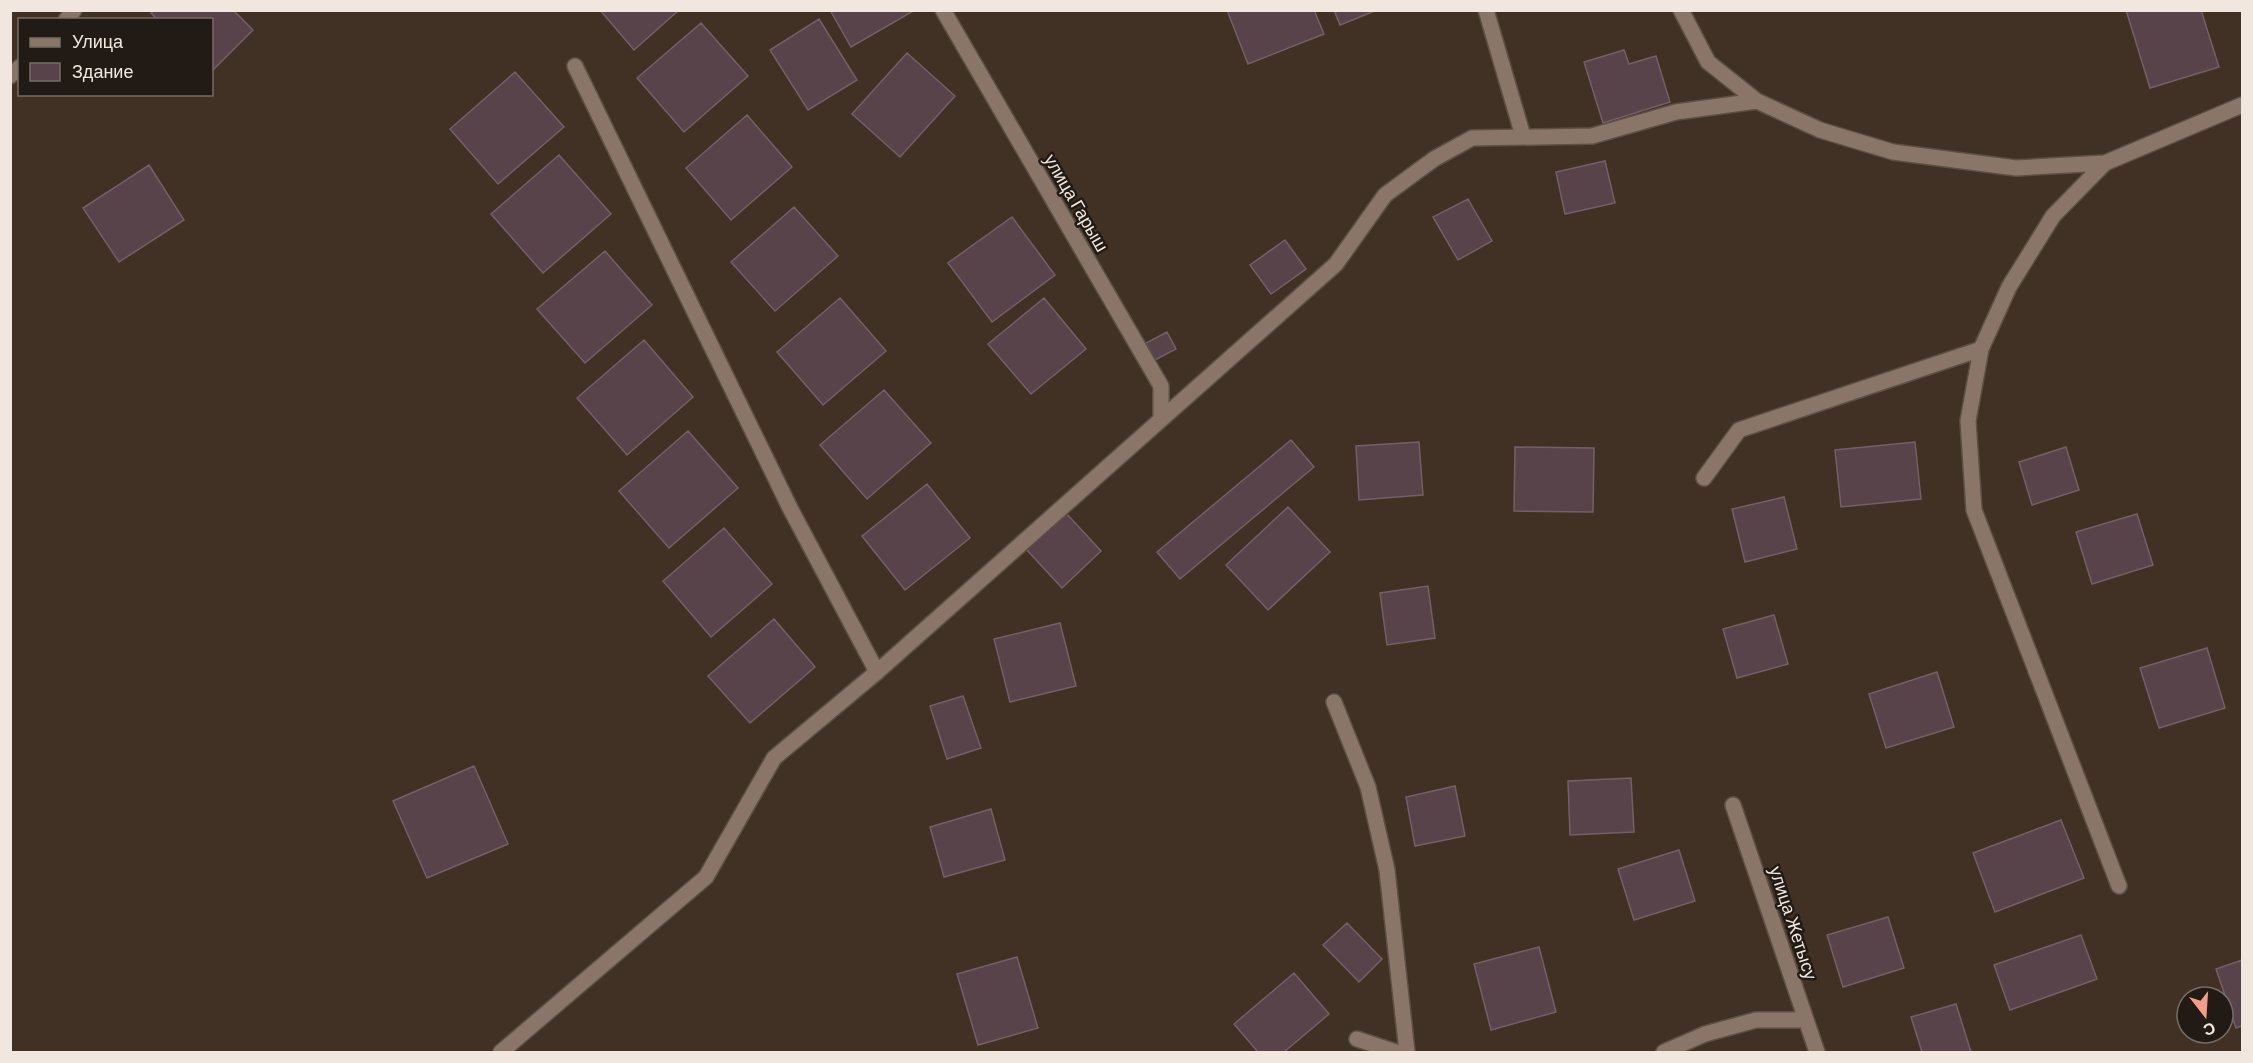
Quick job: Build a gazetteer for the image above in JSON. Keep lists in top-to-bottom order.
{
  "streets": {
    "street": ["улица Гарыш", "улица Жетысу"]
  },
  "legend": ["Улица", "Здание"],
  "north": "bottom"
}
